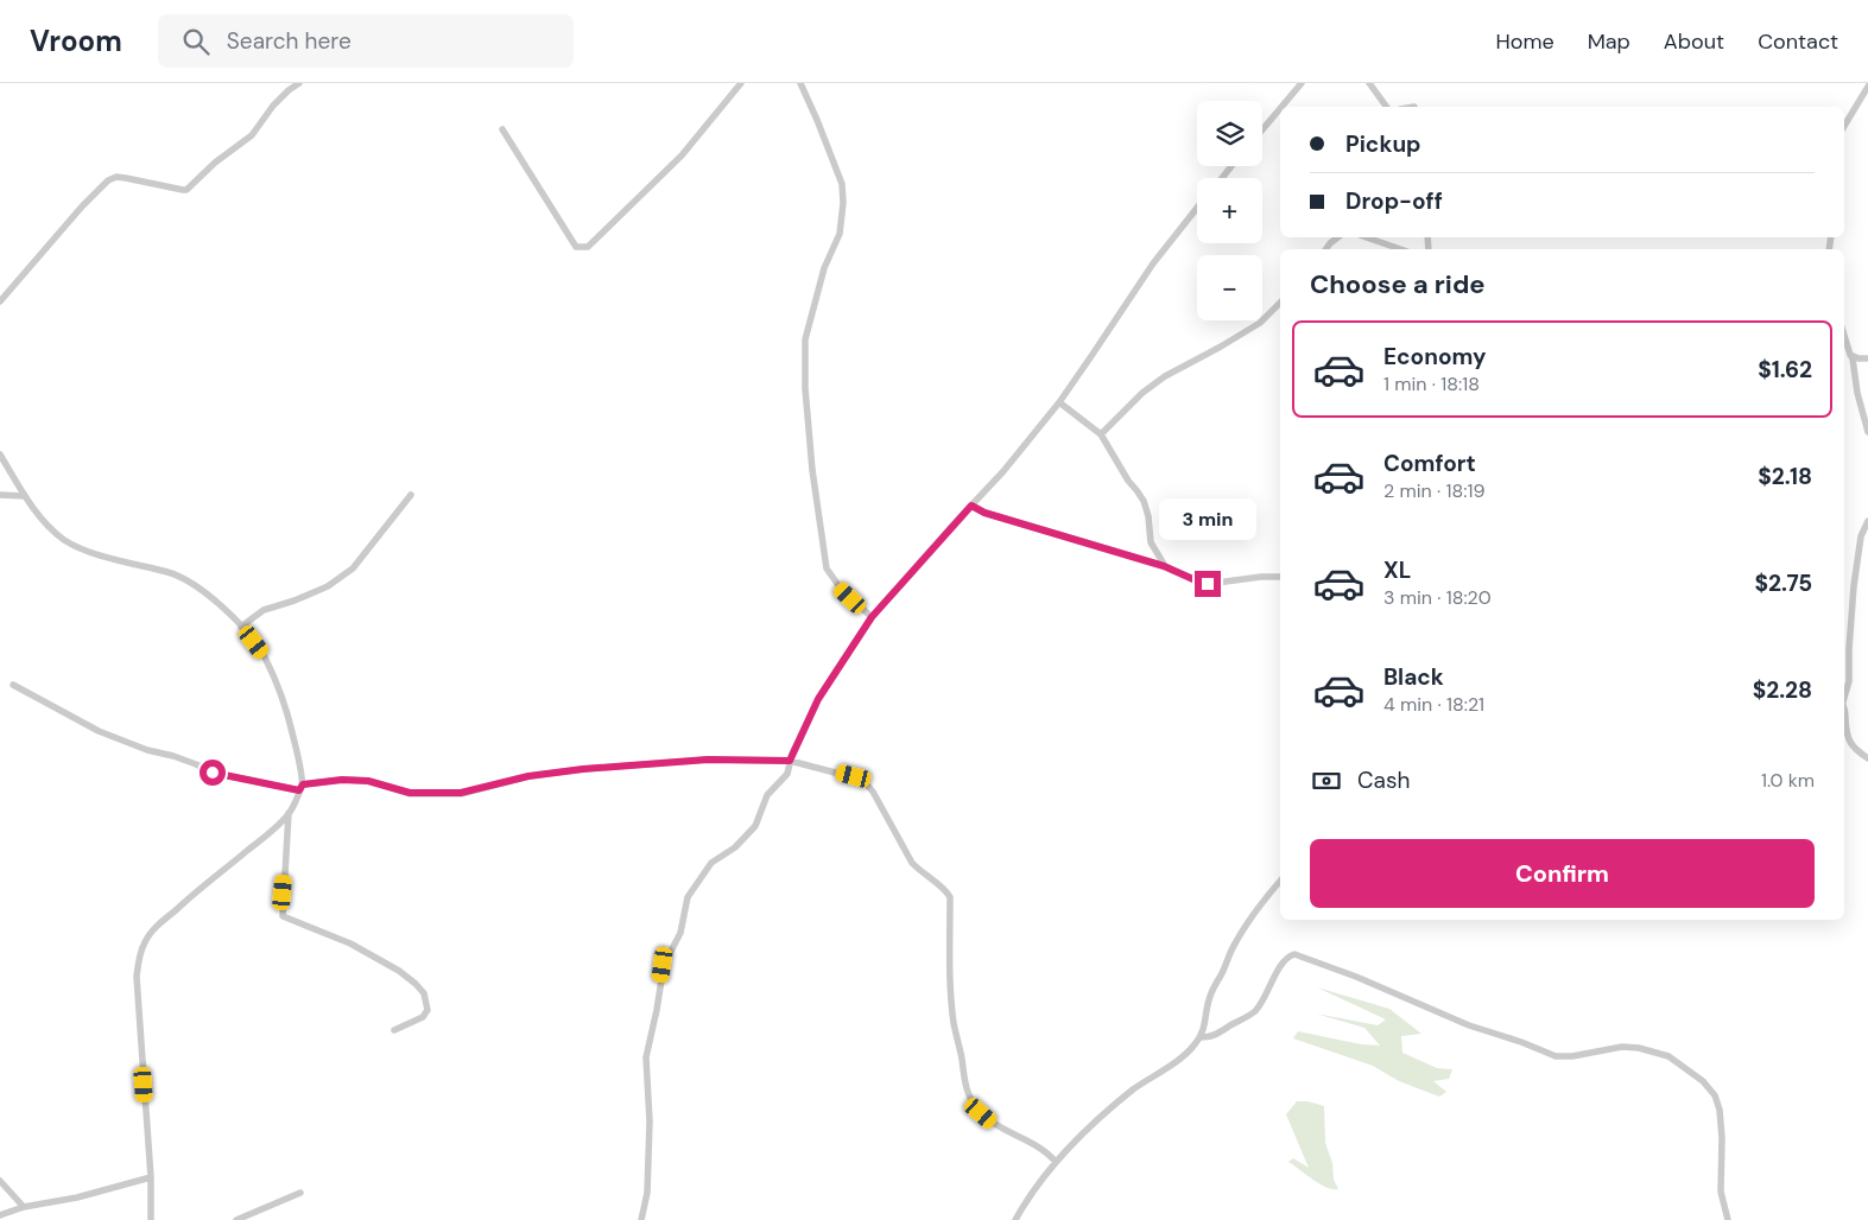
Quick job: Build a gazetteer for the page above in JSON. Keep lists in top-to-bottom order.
{
  "page": {
    "header": "Vroom",
    "search": "Search here",
    "nav": [
      "Home",
      "Map",
      "About",
      "Contact"
    ],
    "map_buttons": ["+", "−"],
    "banner": ["Pickup", "Drop-off"],
    "heading": "Choose a ride",
    "list": [
      {
        "name": "Economy",
        "note": "1 min · 18:18",
        "value": "$1.62"
      },
      {
        "name": "Comfort",
        "note": "2 min · 18:19",
        "value": "$2.18"
      },
      {
        "name": "XL",
        "note": "3 min · 18:20",
        "value": "$2.75"
      },
      {
        "name": "Black",
        "note": "4 min · 18:21",
        "value": "$2.28"
      }
    ],
    "bubble": "3 min",
    "pay": ["Cash", "1.0 km"],
    "buttons": "Confirm"
  }
}
